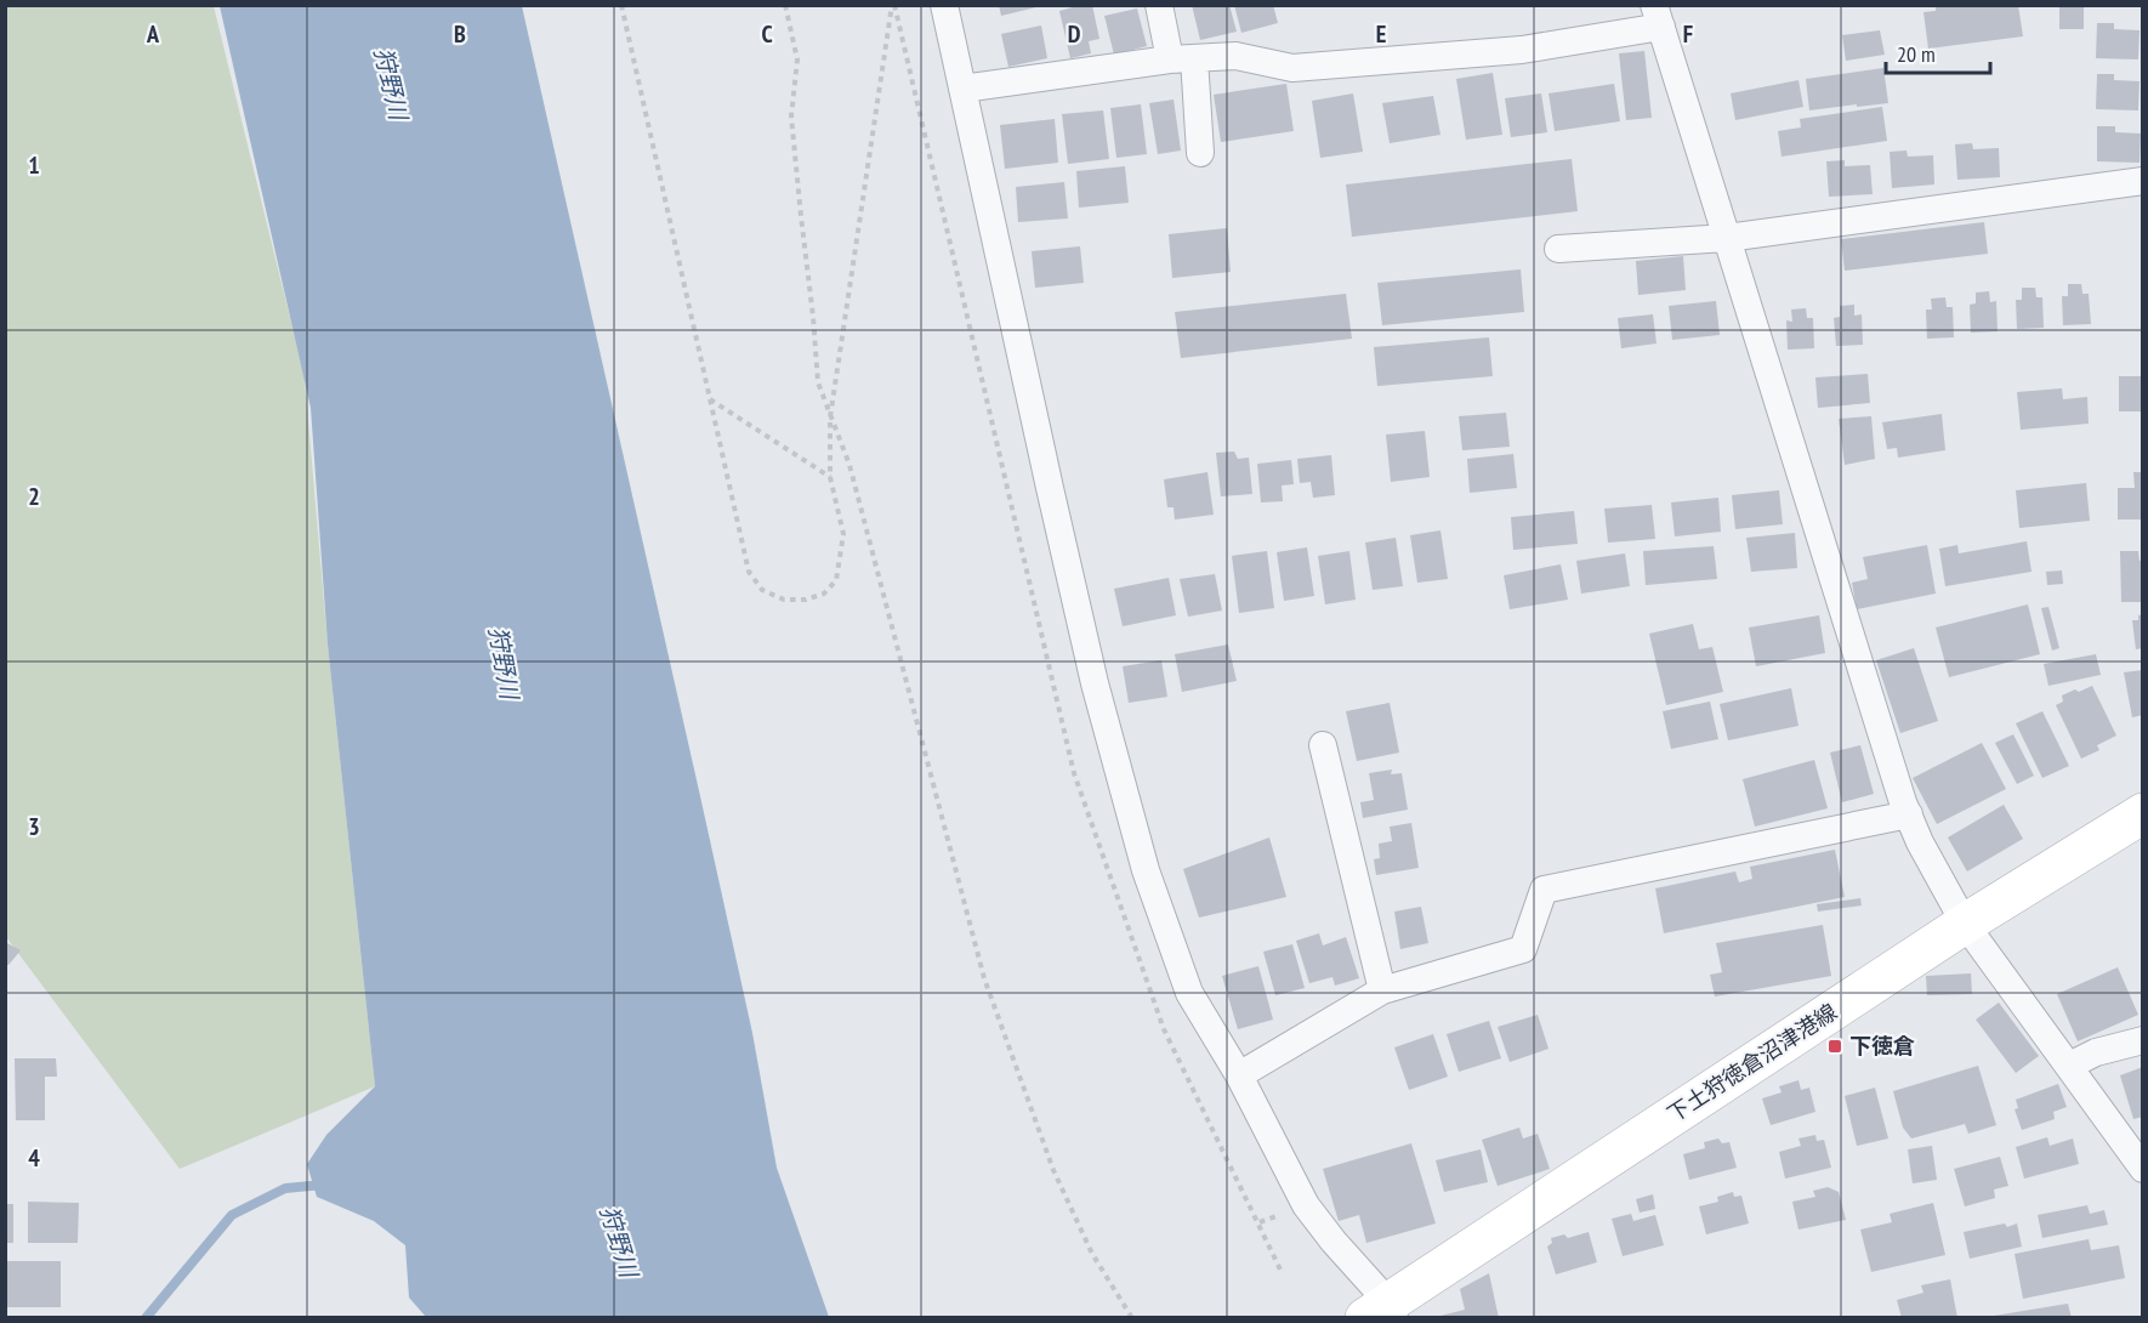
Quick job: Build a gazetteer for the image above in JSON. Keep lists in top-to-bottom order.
{
  "streets": {
    "main road": ["下土狩徳倉沼津港線"]
  },
  "water": ["狩野川"],
  "places": {
    "transit": ["下徳倉"]
  },
  "scale_bar": "20 m",
  "grid": {
    "columns": [
      "A",
      "B",
      "C",
      "D",
      "E",
      "F"
    ],
    "rows": [
      "1",
      "2",
      "3",
      "4"
    ]
  }
}
